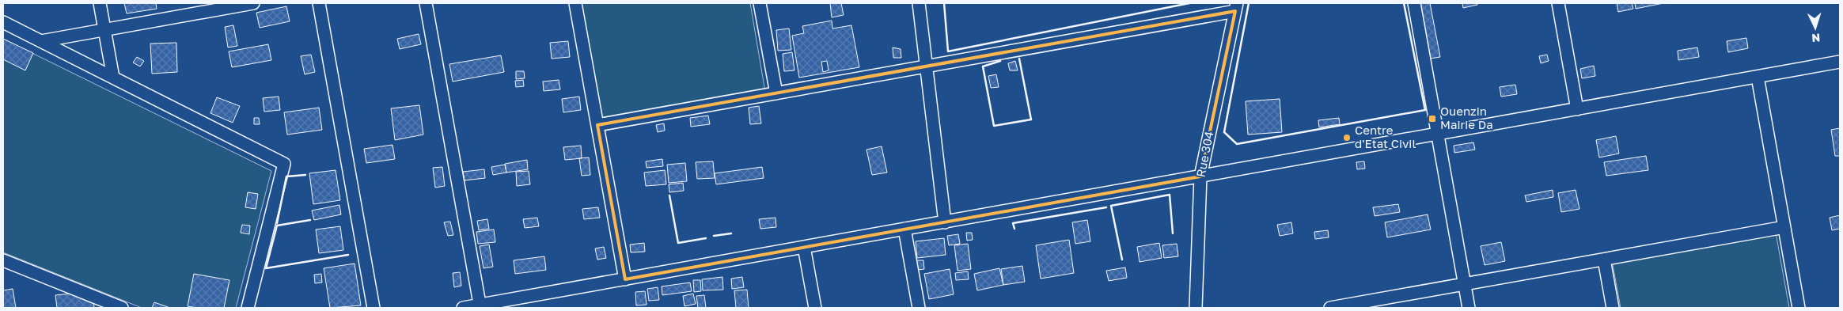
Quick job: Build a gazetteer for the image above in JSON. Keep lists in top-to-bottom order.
{
  "streets": {
    "street": ["Rue 304"]
  },
  "places": {
    "transit": ["Ouenzin Mairie Da"],
    "other": ["Centre d'Etat Civil"]
  },
  "north": "bottom"
}
